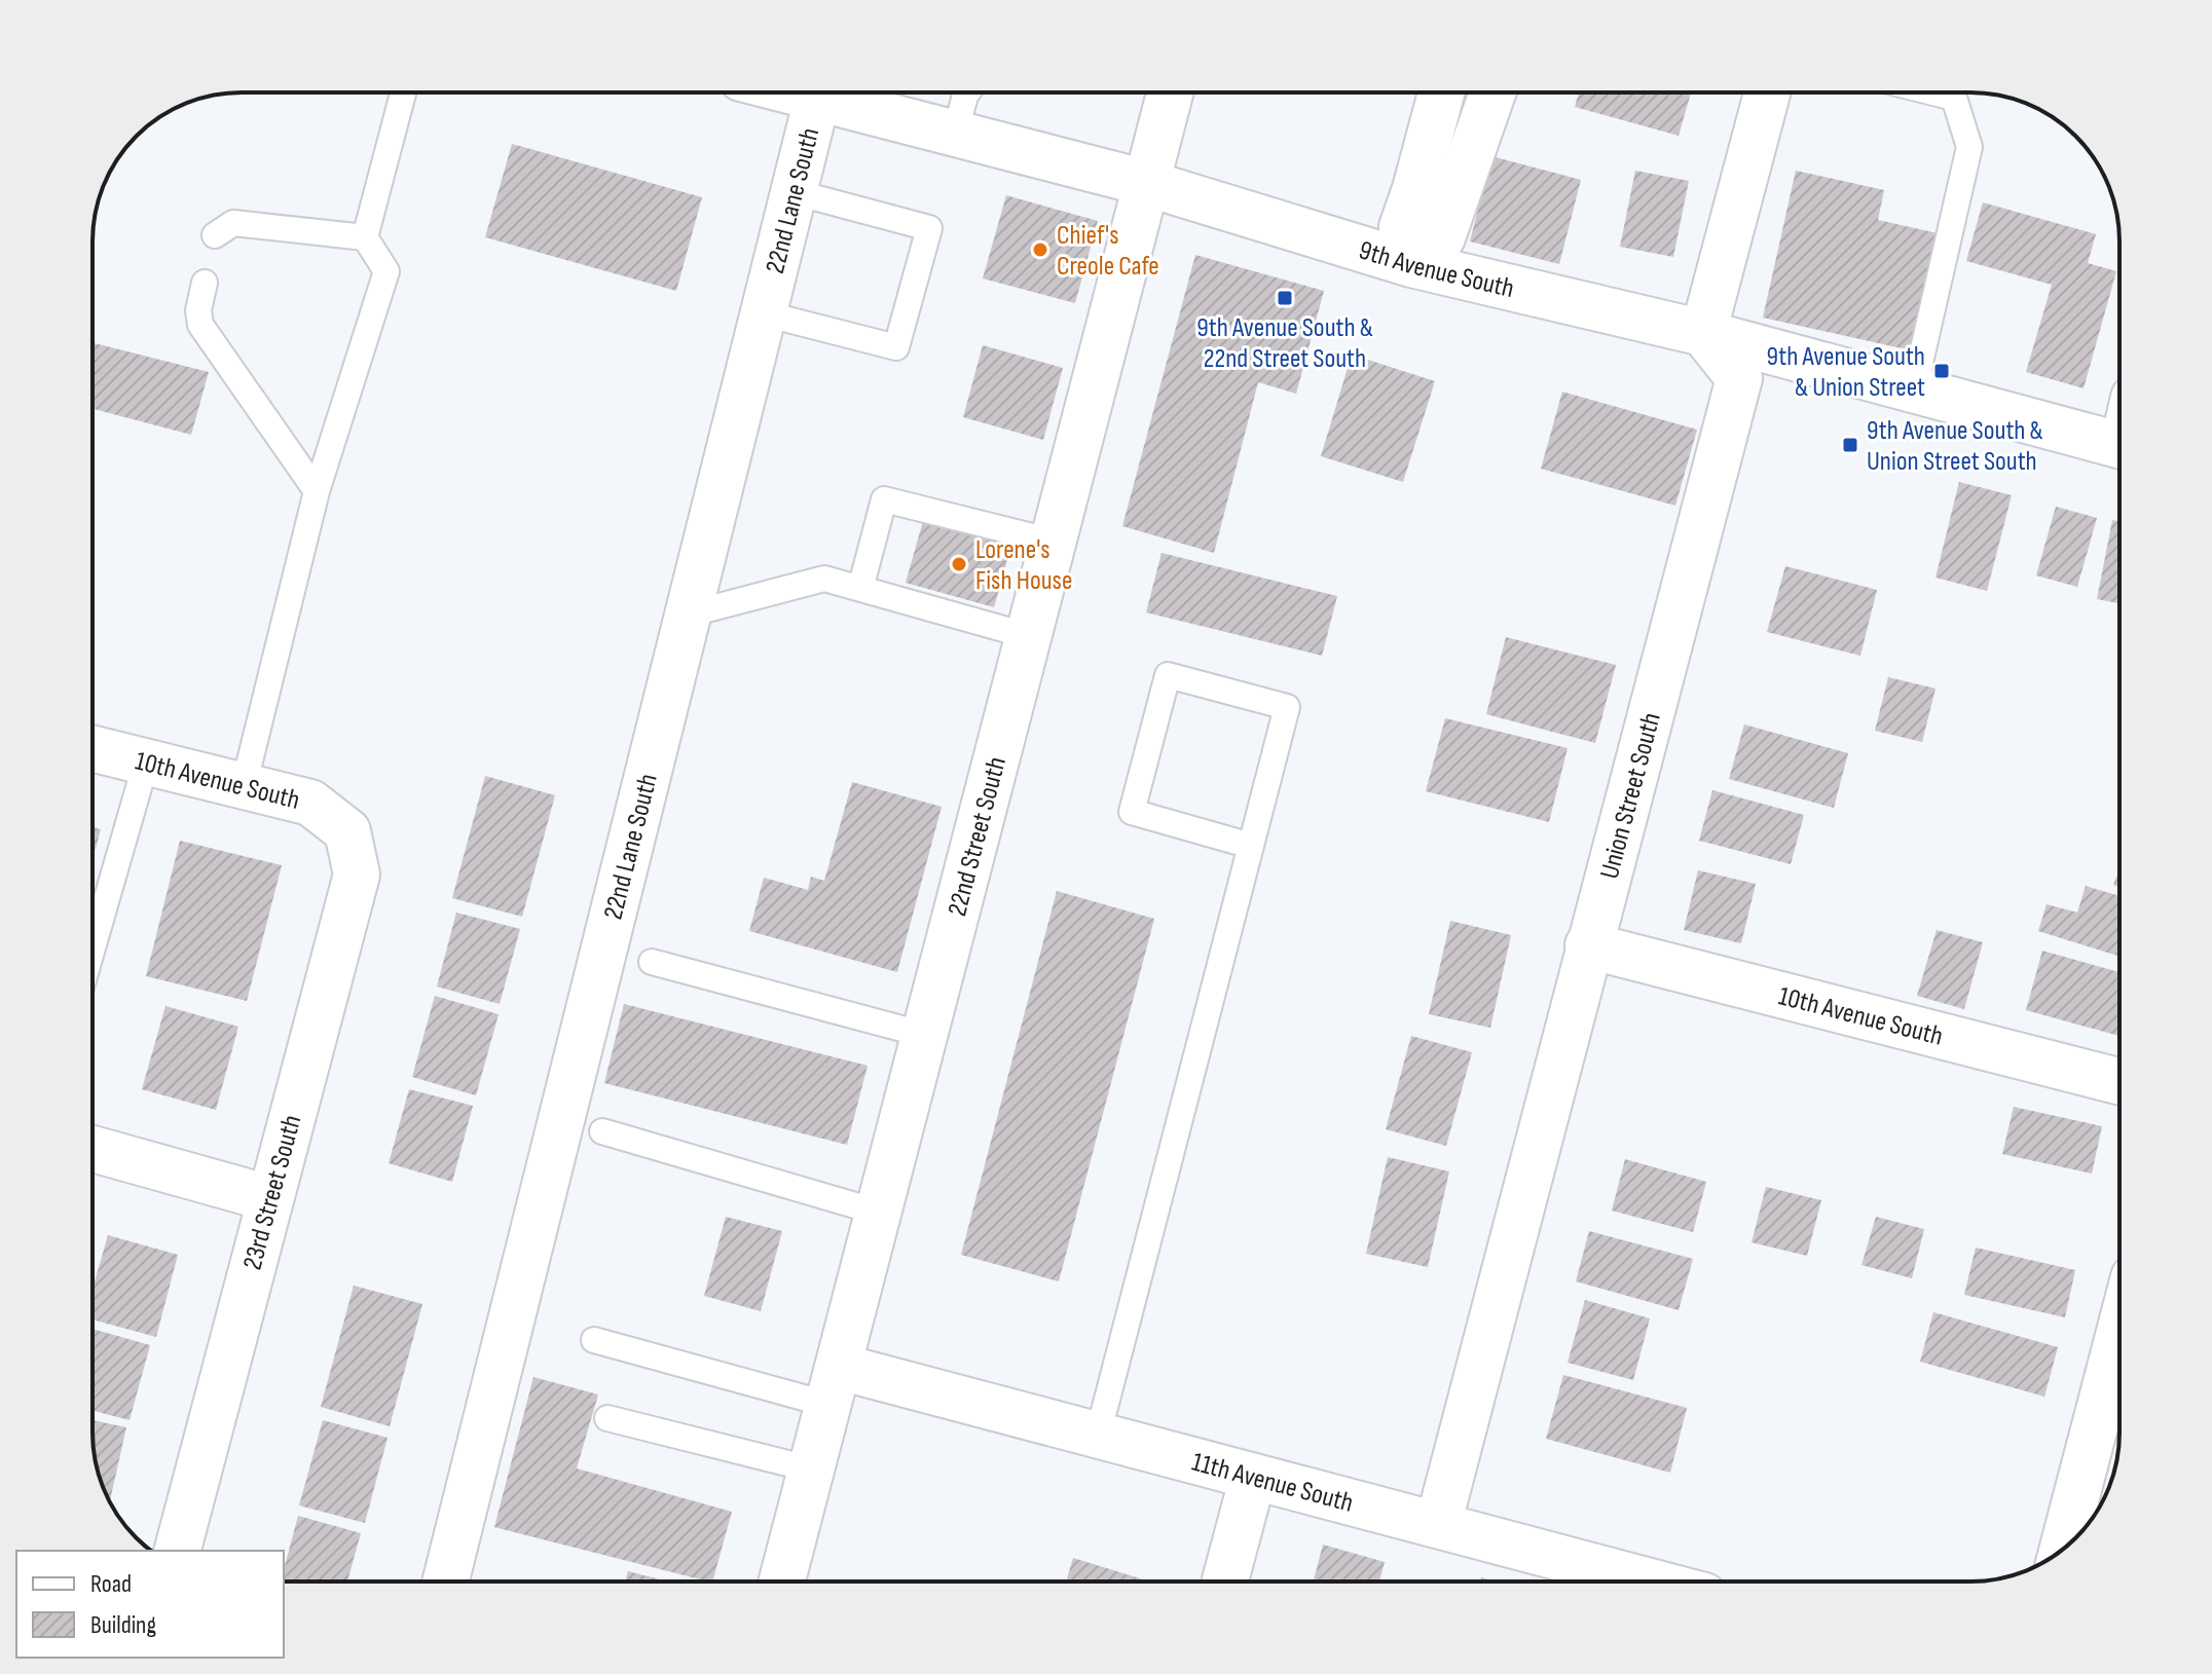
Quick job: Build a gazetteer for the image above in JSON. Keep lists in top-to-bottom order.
{
  "streets": {
    "street": [
      "22nd Lane South",
      "9th Avenue South",
      "10th Avenue South",
      "Union Street South",
      "22nd Street South",
      "23rd Street South",
      "11th Avenue South"
    ]
  },
  "crossings": [
    ["9th Avenue South", "Union Street South"],
    ["9th Avenue South", "22nd Street South"],
    ["10th Avenue South", "Union Street South"],
    ["10th Avenue South", "23rd Street South"],
    ["Union Street South", "11th Avenue South"],
    ["22nd Street South", "11th Avenue South"]
  ],
  "places": {
    "other": ["Chief's Creole Cafe", "Lorene's Fish House"],
    "transit": ["9th Avenue South & 22nd Street South", "9th Avenue South & Union Street", "9th Avenue South & Union Street South"]
  },
  "legend": ["Road", "Building"]
}
